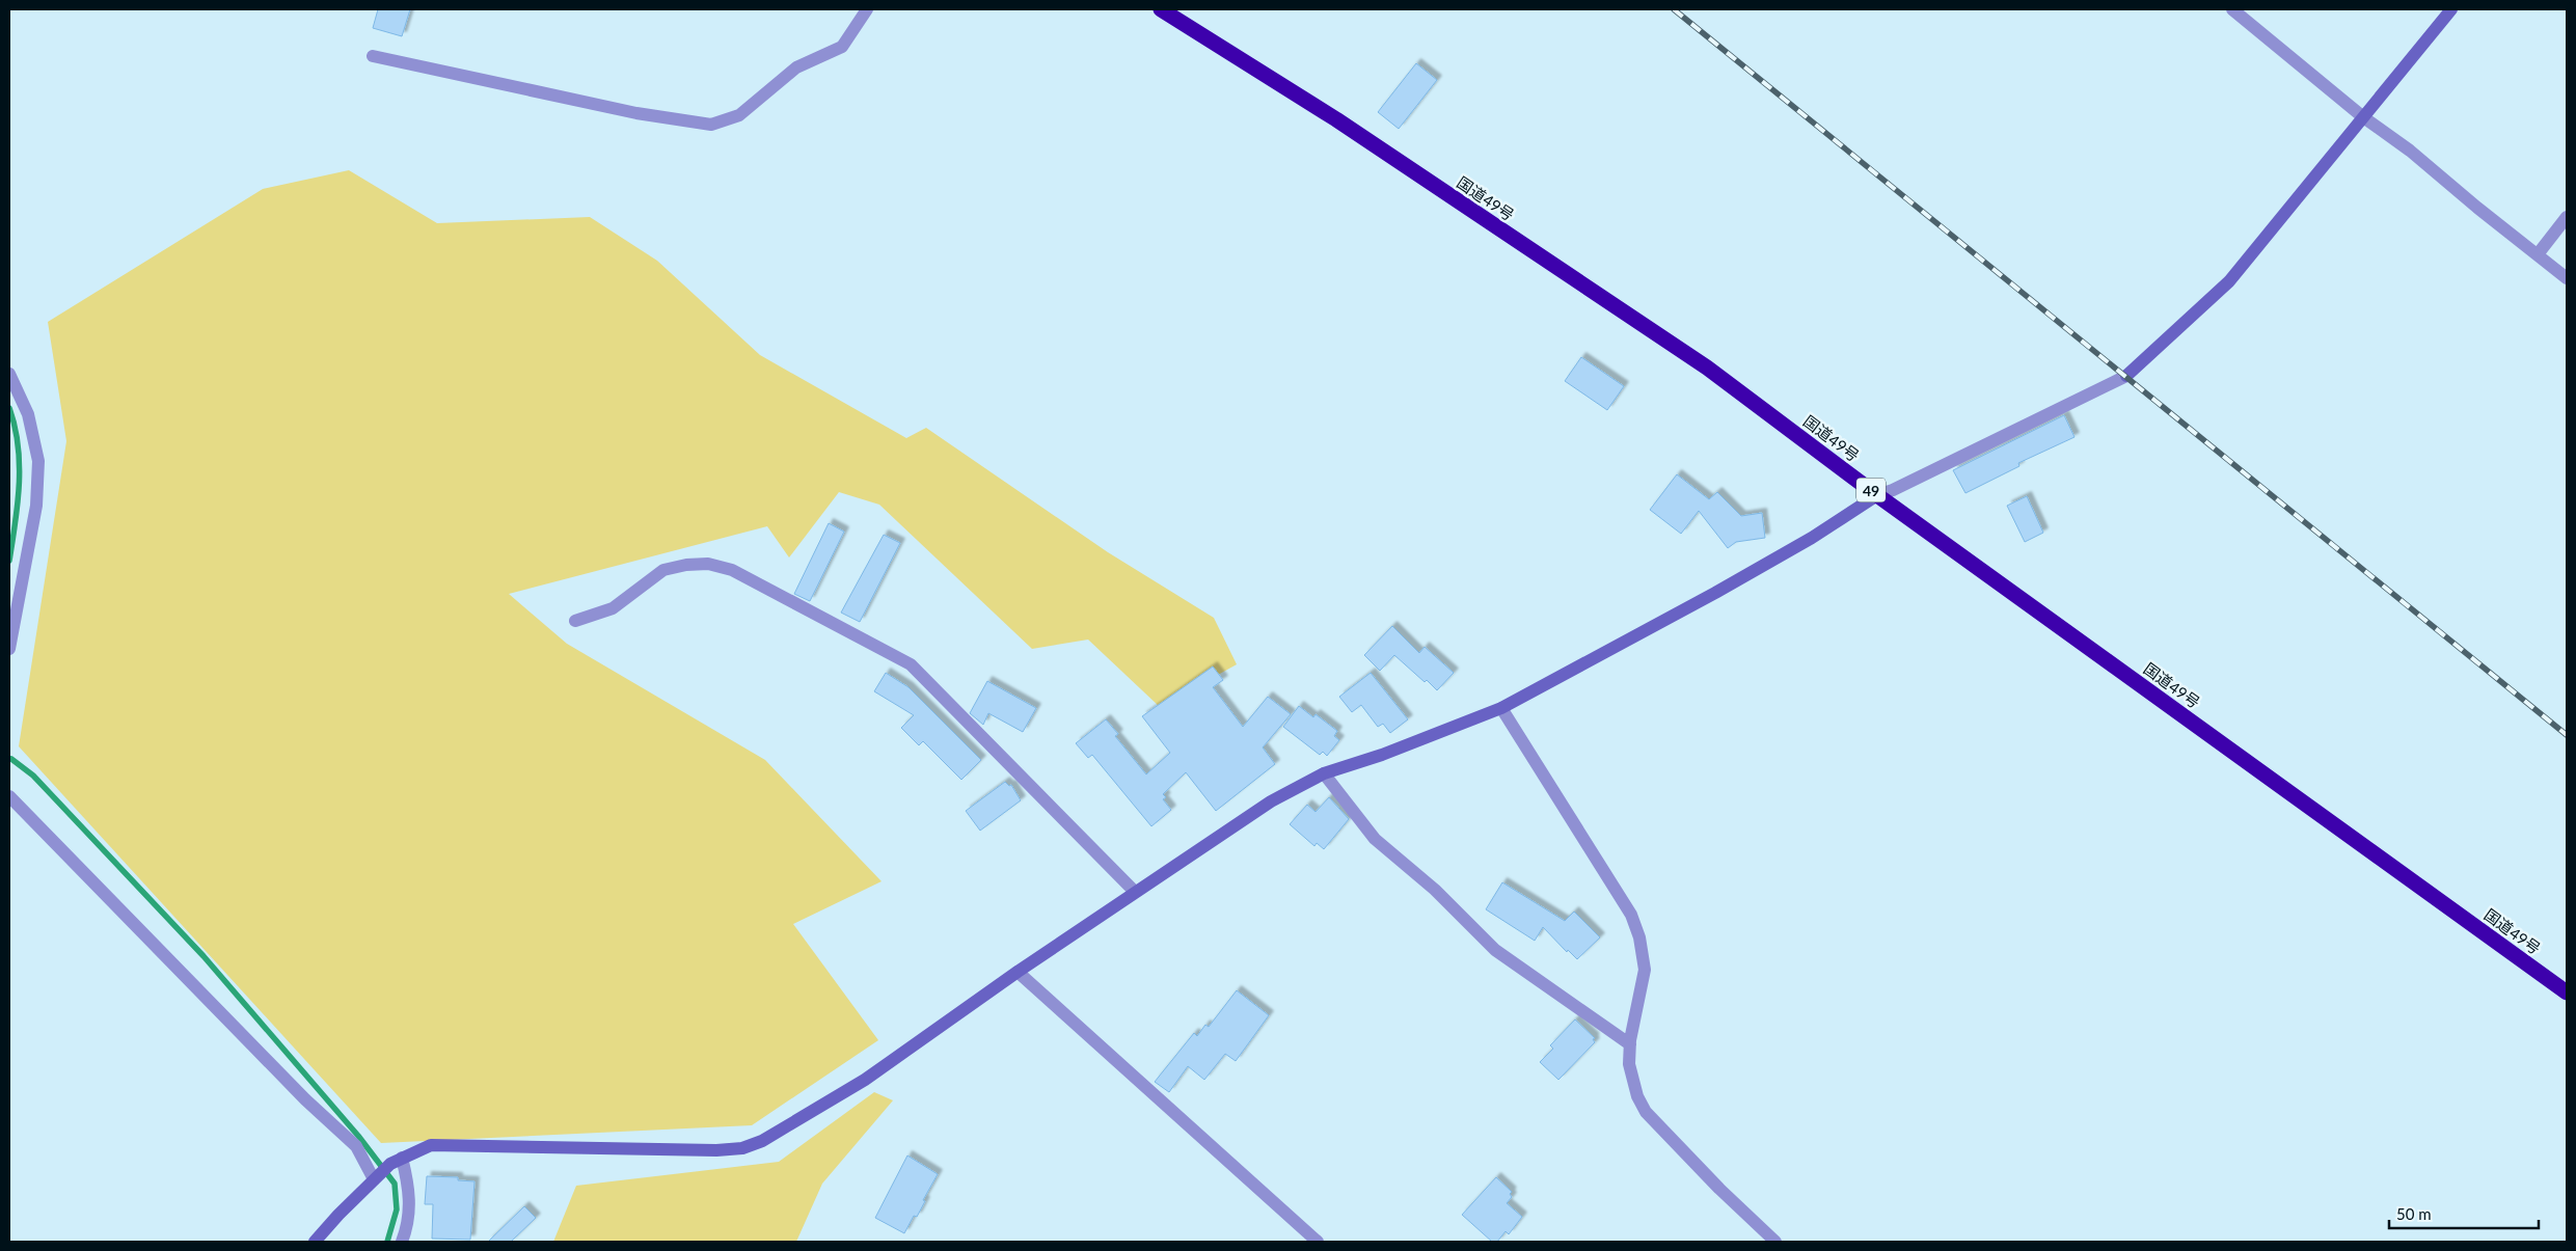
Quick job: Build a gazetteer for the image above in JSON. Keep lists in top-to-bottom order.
{
  "streets": {
    "highway": ["国道49号", "49"]
  },
  "scale_bar": "50 m"
}
